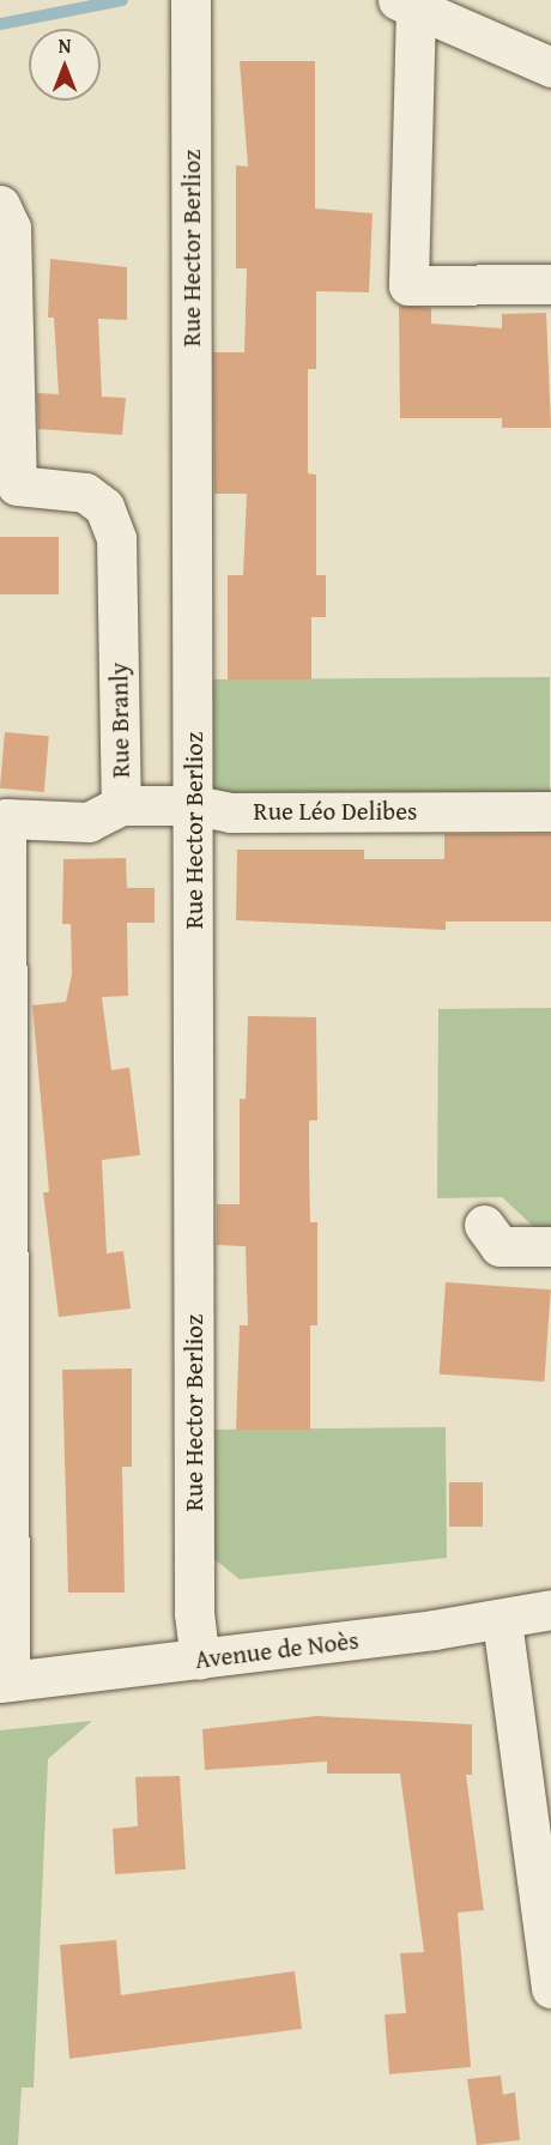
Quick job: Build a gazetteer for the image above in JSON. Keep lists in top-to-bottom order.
{
  "streets": {
    "street": [
      "Rue Hector Berlioz",
      "Rue Branly",
      "Rue Léo Delibes",
      "Avenue de Noès"
    ]
  },
  "crossings": [
    ["Rue Hector Berlioz", "Rue Léo Delibes"],
    ["Rue Hector Berlioz", "Avenue de Noès"],
    ["Rue Branly", "Rue Léo Delibes"],
    ["Rue Branly", "Avenue de Noès"]
  ],
  "north": "top"
}
